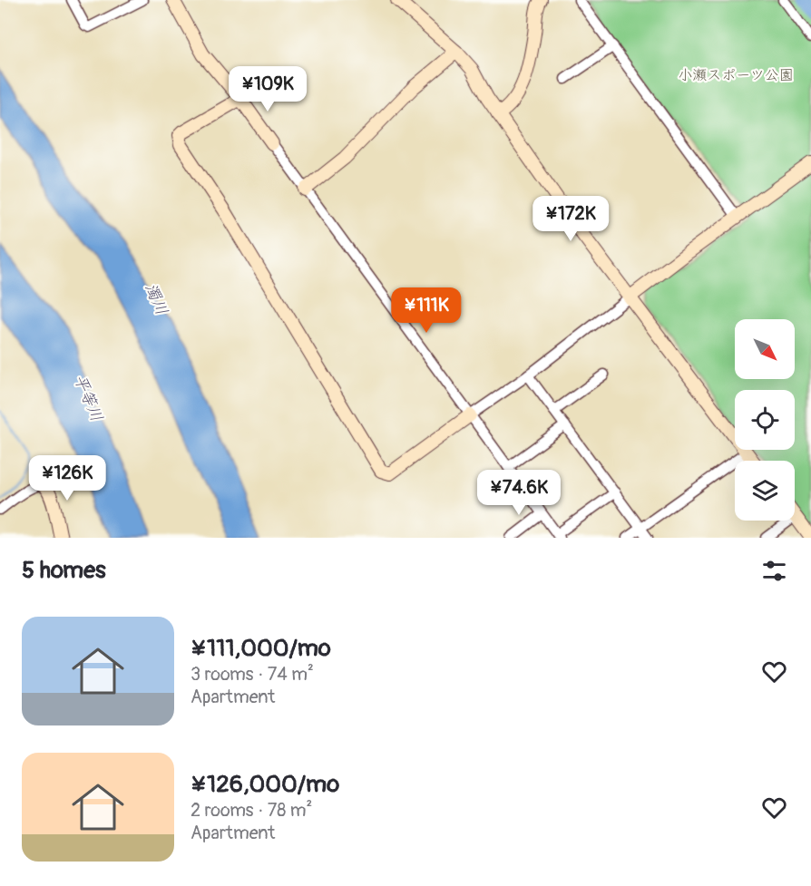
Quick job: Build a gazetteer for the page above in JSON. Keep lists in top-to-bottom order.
{
  "water": ["濁川", "平等川"],
  "parks": ["小瀬スポーツ公園"],
  "north": "bottom right",
  "page": {
    "price": [
      "¥109K",
      "¥172K",
      "¥111K",
      "¥126K",
      "¥74.6K"
    ],
    "heading": "5 homes",
    "list": [
      {
        "name": "¥111,000/mo",
        "note": "3 rooms · 74 m² · Apartment"
      },
      {
        "name": "¥126,000/mo",
        "note": "2 rooms · 78 m² · Apartment"
      }
    ]
  }
}
